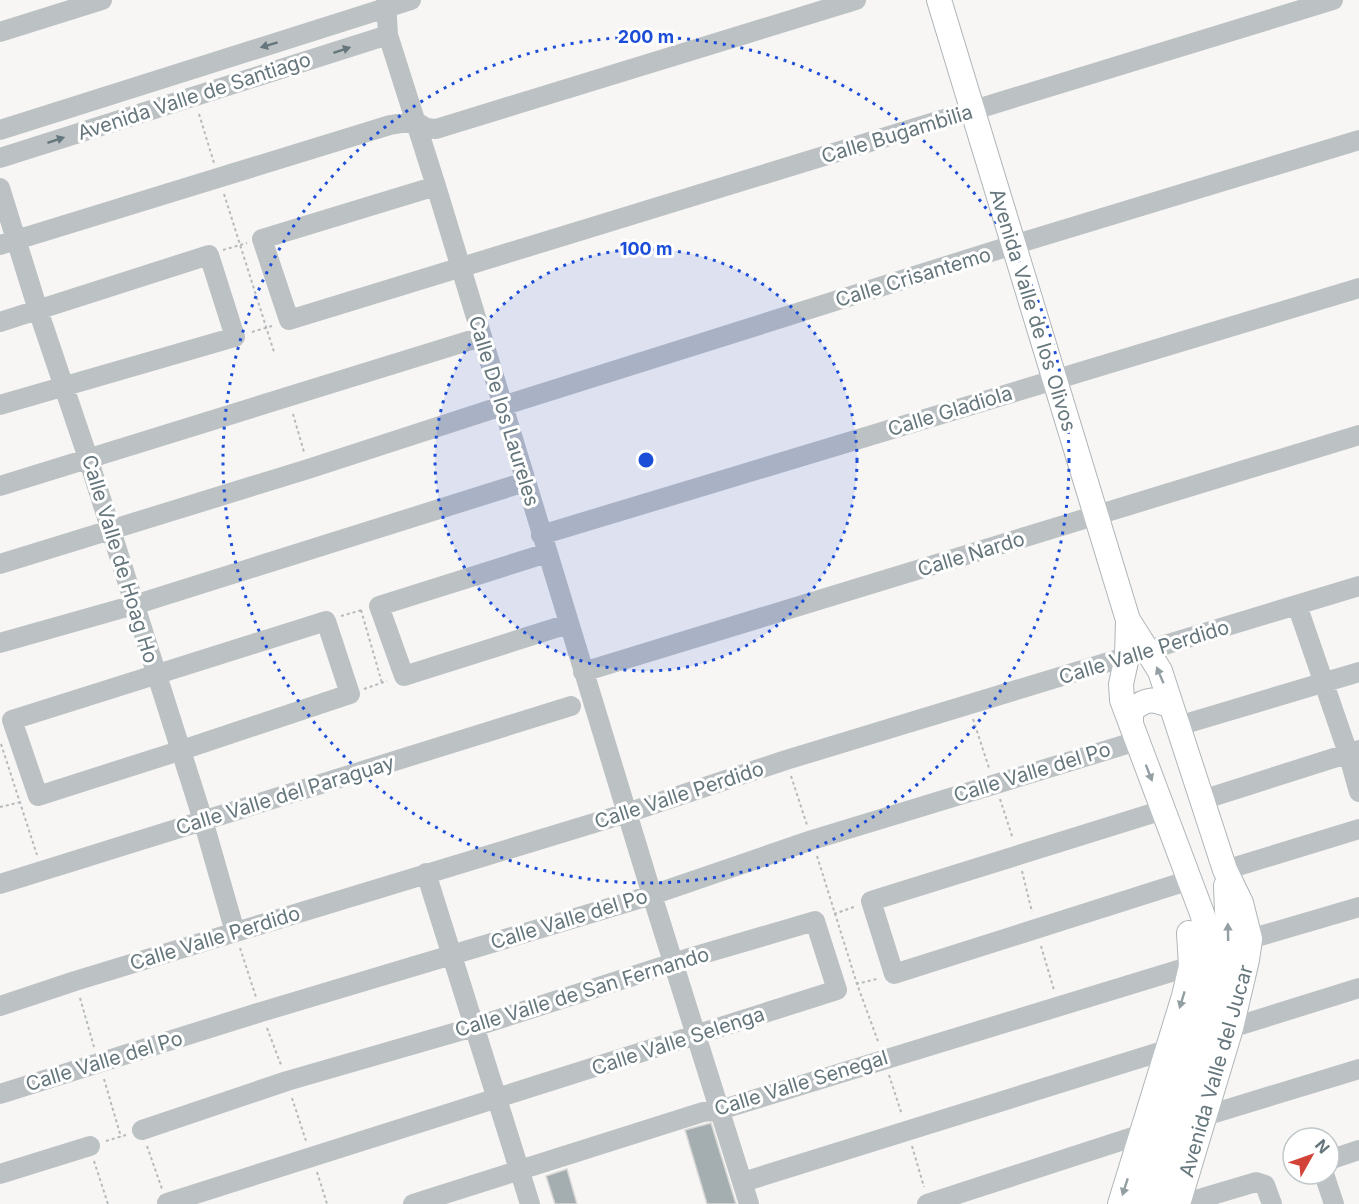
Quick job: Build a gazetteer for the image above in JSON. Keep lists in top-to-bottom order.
{
  "streets": {
    "main road": ["Avenida Valle de los Olivos", "Avenida Valle del Jucar"],
    "street": [
      "Avenida Valle de Santiago",
      "Calle Bugambilia",
      "Calle Crisantemo",
      "Calle De los Laureles",
      "Calle Gladiola",
      "Calle Nardo",
      "Calle Valle de Hoag Ho",
      "Calle Valle Perdido",
      "Calle Valle del Po",
      "Calle Valle del Paraguay",
      "Calle Valle de San Fernando",
      "Calle Valle Selenga",
      "Calle Valle Senegal"
    ]
  },
  "crossings": [
    ["Avenida Valle de Santiago", "Calle De los Laureles"],
    ["Calle Bugambilia", "Avenida Valle de los Olivos"],
    ["Calle Bugambilia", "Calle De los Laureles"],
    ["Calle Crisantemo", "Avenida Valle de los Olivos"],
    ["Calle Crisantemo", "Calle De los Laureles"],
    ["Calle Crisantemo", "Calle Valle de Hoag Ho"],
    ["Avenida Valle de los Olivos", "Calle Gladiola"],
    ["Avenida Valle de los Olivos", "Calle Nardo"],
    ["Avenida Valle de los Olivos", "Calle Valle Perdido"],
    ["Avenida Valle de los Olivos", "Avenida Valle del Jucar"],
    ["Calle De los Laureles", "Calle Gladiola"],
    ["Calle De los Laureles", "Calle Nardo"],
    ["Calle De los Laureles", "Calle Valle Perdido"],
    ["Calle De los Laureles", "Calle Valle del Po"],
    ["Calle De los Laureles", "Calle Valle de San Fernando"],
    ["Calle De los Laureles", "Calle Valle Selenga"],
    ["Calle De los Laureles", "Calle Valle Senegal"],
    ["Calle Valle de Hoag Ho", "Calle Valle Perdido"],
    ["Calle Valle de Hoag Ho", "Calle Valle del Paraguay"],
    ["Calle Valle Perdido", "Avenida Valle del Jucar"],
    ["Calle Valle del Po", "Avenida Valle del Jucar"],
    ["Avenida Valle del Jucar", "Calle Valle Senegal"]
  ],
  "north": "top right",
  "rings": ["200 m", "100 m"]
}
